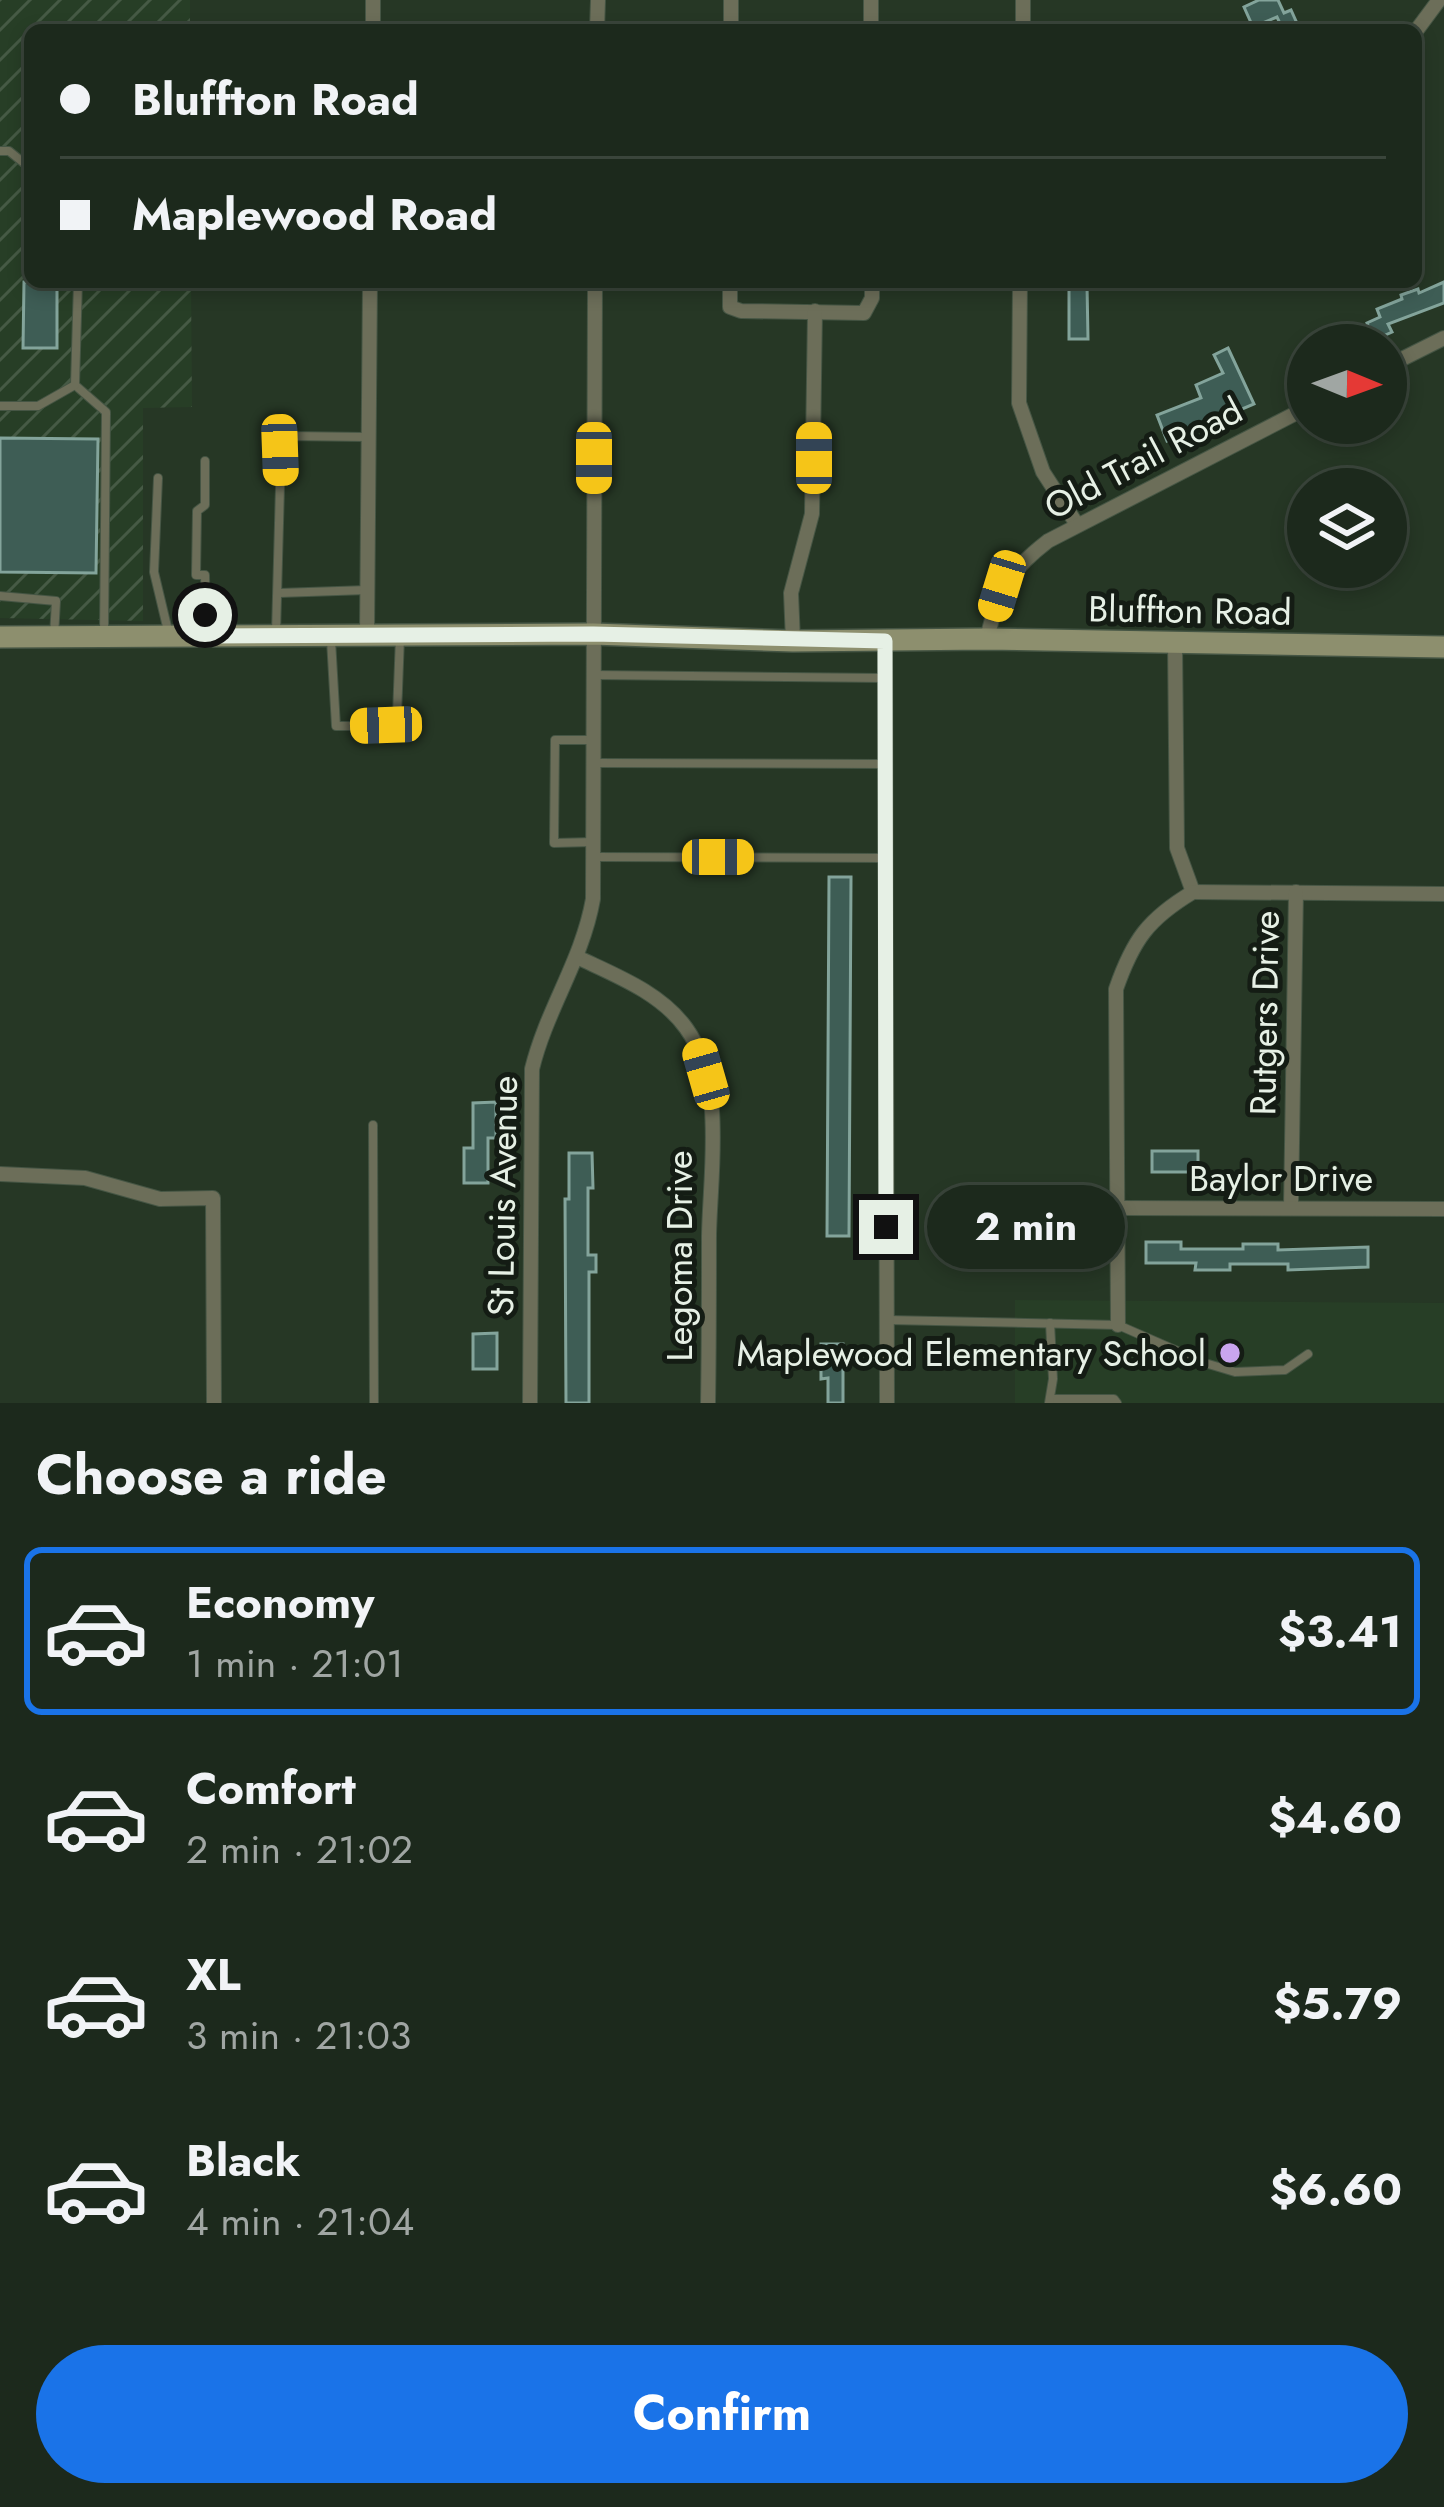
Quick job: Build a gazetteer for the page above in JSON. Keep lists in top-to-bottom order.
{
  "streets": {
    "main road": ["Bluffton Road"],
    "street": [
      "Old Trail Road",
      "Rutgers Drive",
      "Baylor Drive",
      "St Louis Avenue",
      "Legoma Drive"
    ]
  },
  "crossings": [
    ["Old Trail Road", "Bluffton Road"],
    ["Bluffton Road", "St Louis Avenue"],
    ["Rutgers Drive", "Baylor Drive"],
    ["St Louis Avenue", "Legoma Drive"]
  ],
  "places": ["Maplewood Elementary School"],
  "north": "right",
  "page": {
    "banner": ["Bluffton Road", "Maplewood Road"],
    "bubble": "2 min",
    "heading": "Choose a ride",
    "list": [
      {
        "name": "Economy",
        "note": "1 min · 21:01",
        "value": "$3.41"
      },
      {
        "name": "Comfort",
        "note": "2 min · 21:02",
        "value": "$4.60"
      },
      {
        "name": "XL",
        "note": "3 min · 21:03",
        "value": "$5.79"
      },
      {
        "name": "Black",
        "note": "4 min · 21:04",
        "value": "$6.60"
      }
    ],
    "buttons": "Confirm"
  }
}
